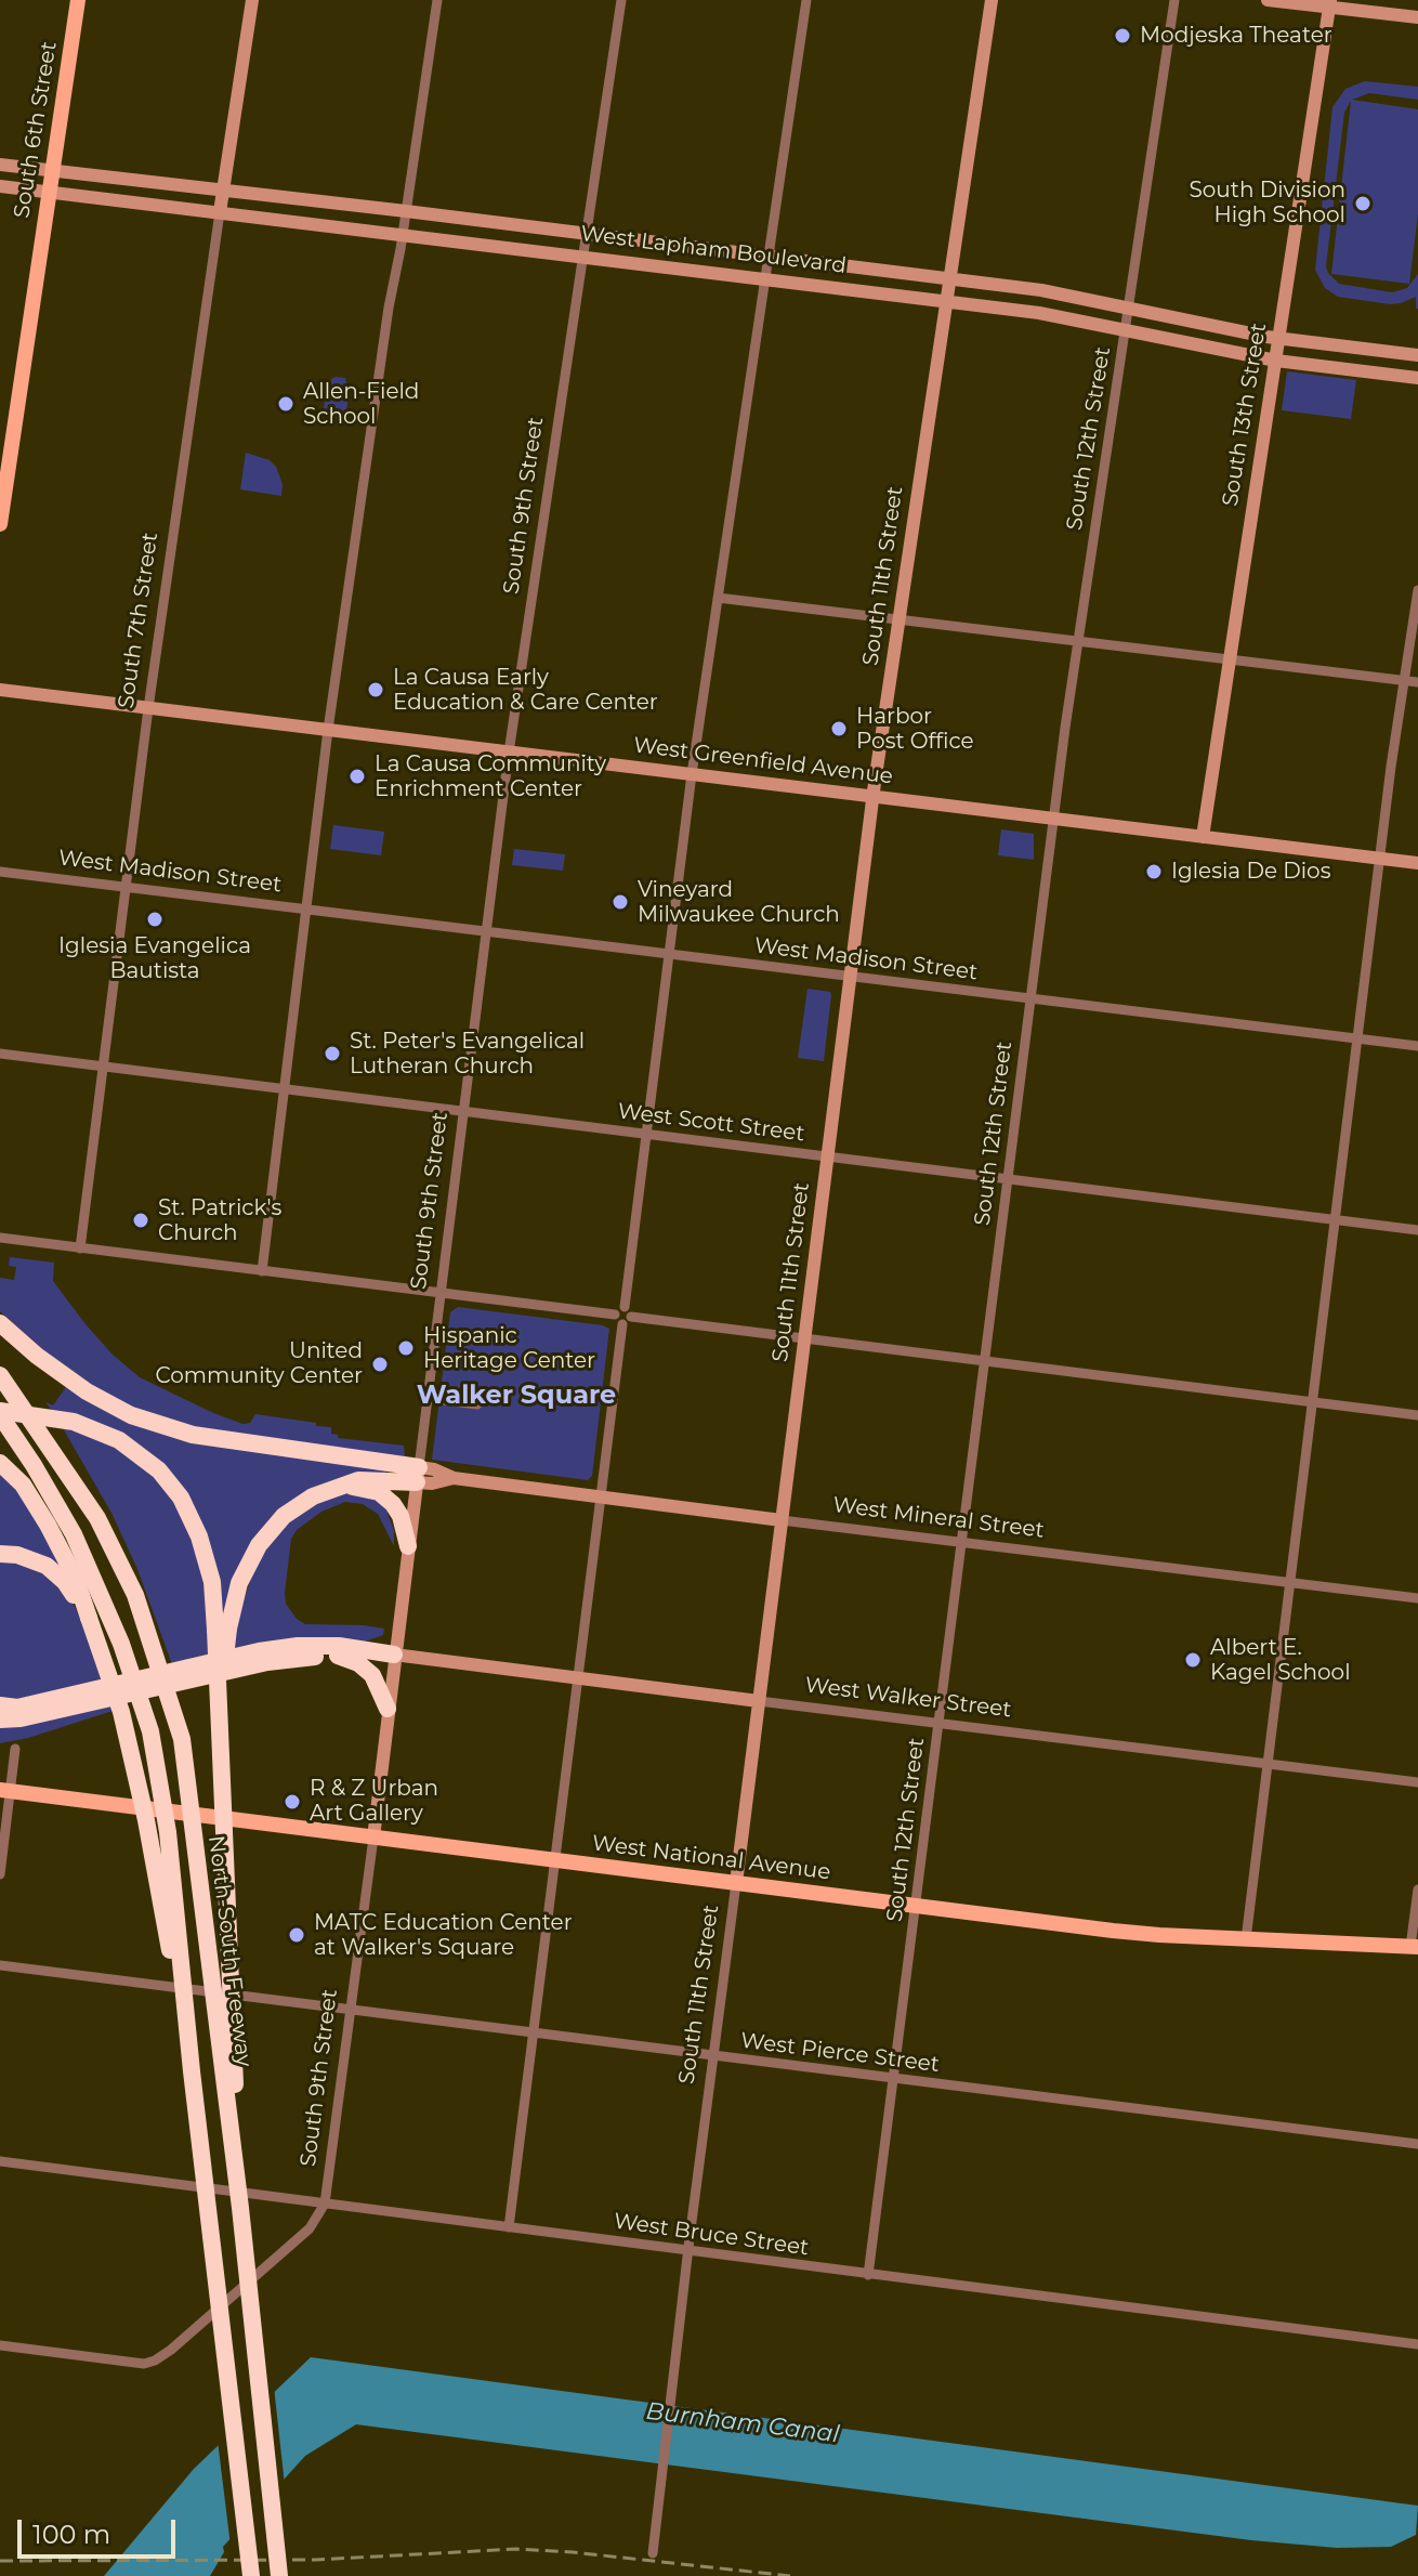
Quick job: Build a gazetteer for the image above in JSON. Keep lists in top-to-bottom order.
{
  "streets": {
    "highway": ["North-South Freeway"],
    "main road": ["South 6th Street", "West National Avenue"],
    "street": [
      "West Lapham Boulevard",
      "South 13th Street",
      "South 12th Street",
      "South 9th Street",
      "South 11th Street",
      "South 7th Street",
      "West Greenfield Avenue",
      "West Madison Street",
      "West Scott Street",
      "West Mineral Street",
      "West Walker Street",
      "West Pierce Street",
      "West Bruce Street"
    ]
  },
  "crossings": [
    ["South 6th Street", "West Lapham Boulevard"],
    ["West Lapham Boulevard", "South 13th Street"],
    ["West Lapham Boulevard", "South 12th Street"],
    ["West Lapham Boulevard", "South 9th Street"],
    ["West Lapham Boulevard", "South 11th Street"],
    ["West Lapham Boulevard", "South 7th Street"],
    ["South 13th Street", "West Greenfield Avenue"],
    ["South 12th Street", "West Greenfield Avenue"],
    ["South 12th Street", "West Madison Street"],
    ["South 12th Street", "West Scott Street"],
    ["South 12th Street", "West Mineral Street"],
    ["South 12th Street", "West Walker Street"],
    ["South 12th Street", "West National Avenue"],
    ["South 12th Street", "West Pierce Street"],
    ["South 12th Street", "West Bruce Street"],
    ["South 9th Street", "West Greenfield Avenue"],
    ["South 9th Street", "West Madison Street"],
    ["South 9th Street", "West Scott Street"],
    ["South 9th Street", "West Mineral Street"],
    ["South 9th Street", "West Walker Street"],
    ["South 9th Street", "West National Avenue"],
    ["South 9th Street", "West Pierce Street"],
    ["South 9th Street", "West Bruce Street"],
    ["South 11th Street", "West Greenfield Avenue"],
    ["South 11th Street", "West Madison Street"],
    ["South 11th Street", "West Scott Street"],
    ["South 11th Street", "West Mineral Street"],
    ["South 11th Street", "West Walker Street"],
    ["South 11th Street", "West National Avenue"],
    ["South 11th Street", "West Pierce Street"],
    ["South 11th Street", "West Bruce Street"],
    ["South 7th Street", "West Greenfield Avenue"],
    ["South 7th Street", "West Madison Street"],
    ["South 7th Street", "West Scott Street"]
  ],
  "districts": ["Walker Square"],
  "water": ["Burnham Canal"],
  "places": [
    "Modjeska Theater",
    "South Division High School",
    "Allen-Field School",
    "La Causa Early Education & Care Center",
    "Harbor Post Office",
    "La Causa Community Enrichment Center",
    "Iglesia De Dios",
    "Vineyard Milwaukee Church",
    "Iglesia Evangelica Bautista",
    "St. Peter's Evangelical Lutheran Church",
    "St. Patrick's Church",
    "Hispanic Heritage Center",
    "United Community Center",
    "Albert E. Kagel School",
    "R & Z Urban Art Gallery",
    "MATC Education Center at Walker's Square"
  ],
  "scale_bar": "100 m"
}
